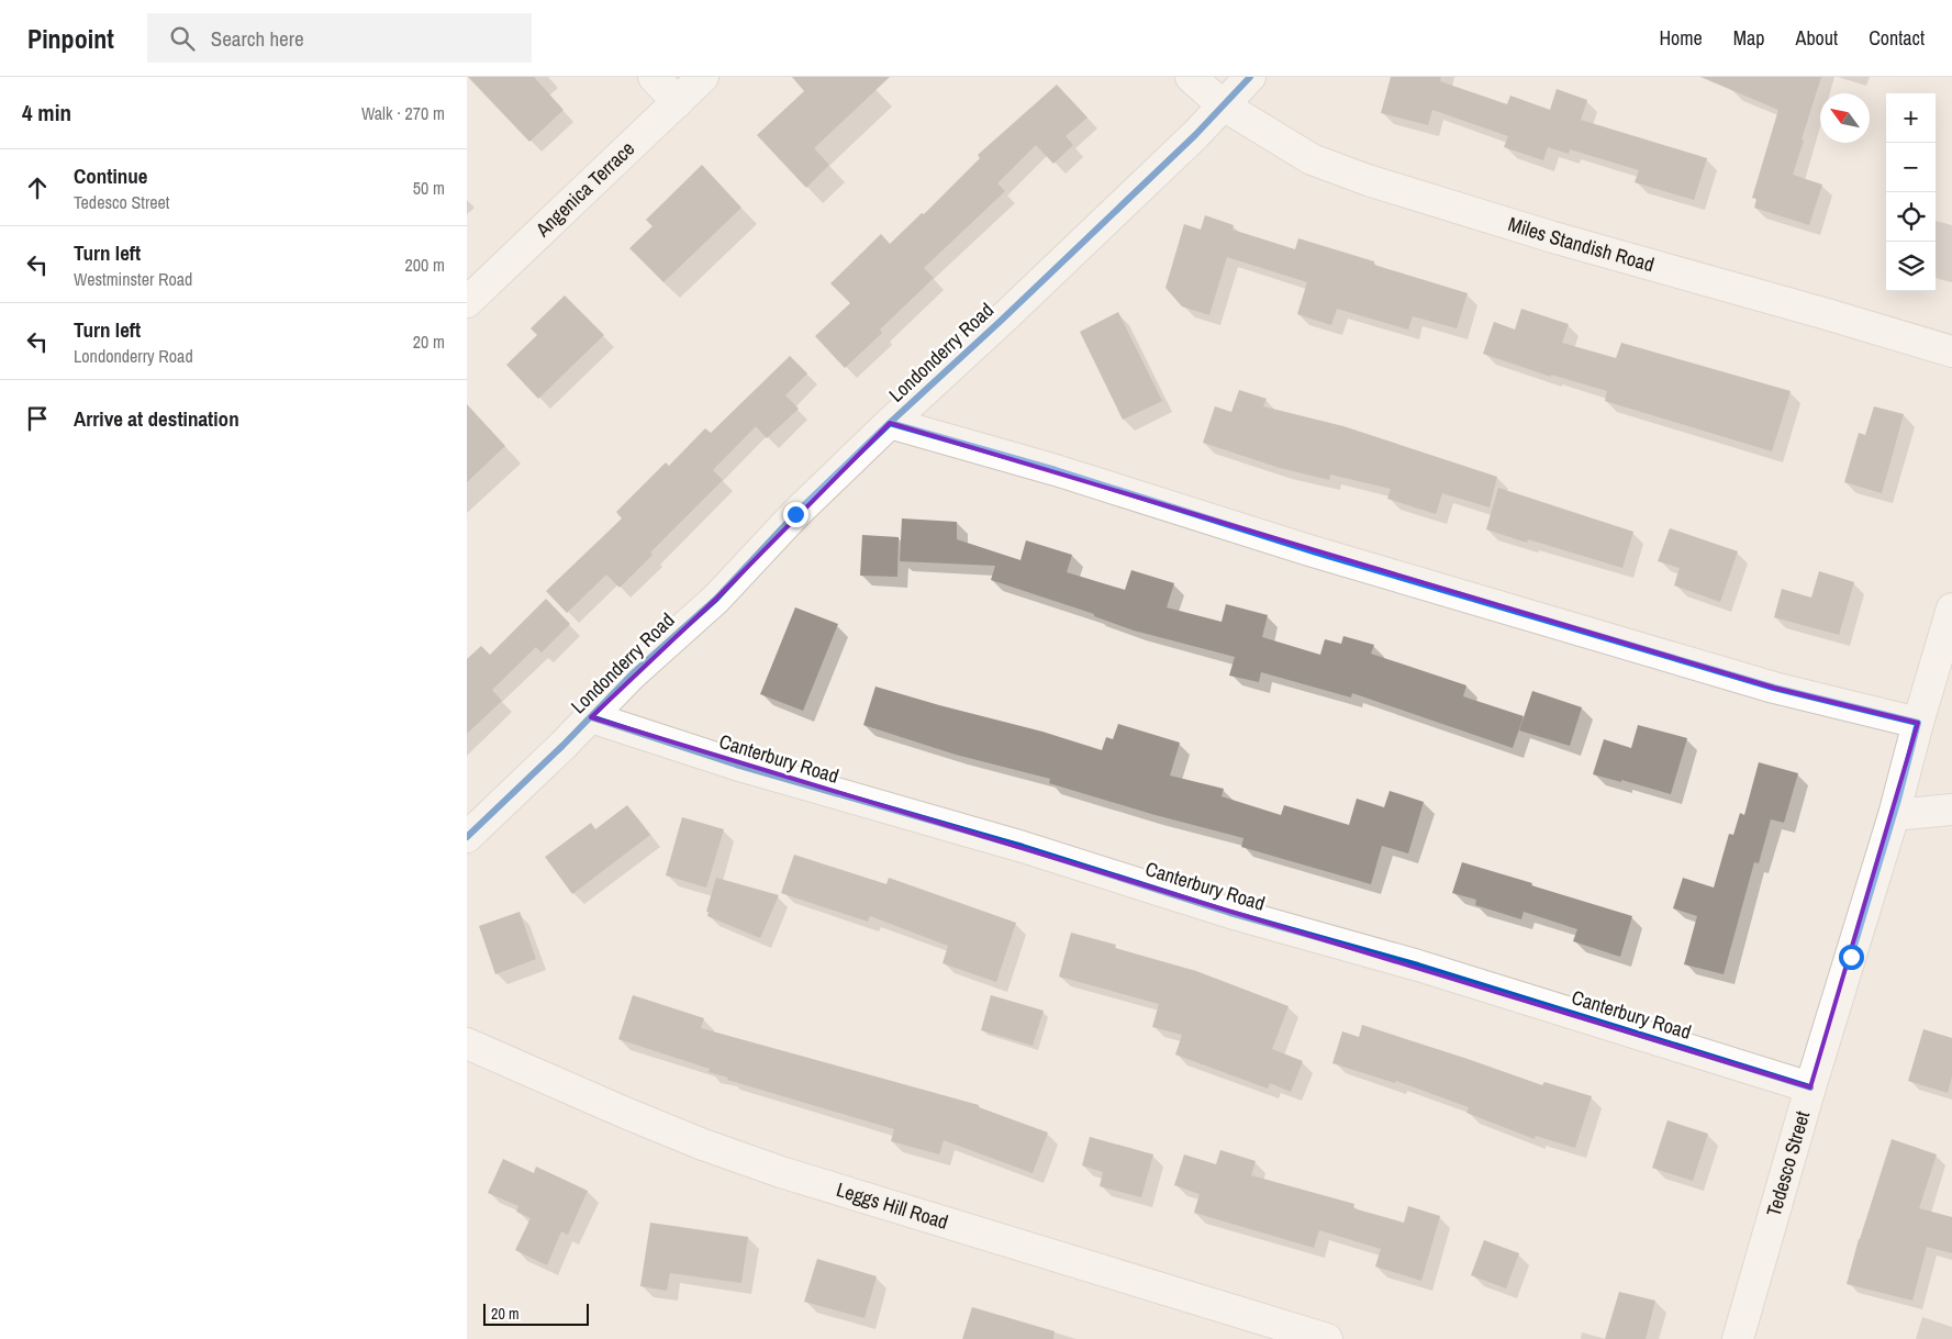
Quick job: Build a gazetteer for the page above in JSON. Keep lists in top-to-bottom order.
{
  "streets": {
    "street": [
      "Angenica Terrace",
      "Miles Standish Road",
      "Londonderry Road",
      "Canterbury Road",
      "Tedesco Street",
      "Leggs Hill Road"
    ]
  },
  "crossings": [
    ["Miles Standish Road", "Londonderry Road"],
    ["Londonderry Road", "Canterbury Road"],
    ["Canterbury Road", "Tedesco Street"]
  ],
  "scale_bar": "20 m",
  "north": "top left",
  "page": {
    "header": "Pinpoint",
    "search": "Search here",
    "nav": [
      "Home",
      "Map",
      "About",
      "Contact"
    ],
    "heading": ["4 min", "Walk · 270 m"],
    "map_buttons": ["+", "−"],
    "list": [
      ["Continue", "Tedesco Street", "50 m"],
      ["Turn left", "Westminster Road", "200 m"],
      ["Turn left", "Londonderry Road", "20 m"],
      "Arrive at destination"
    ],
    "scale": "20 m"
  }
}
